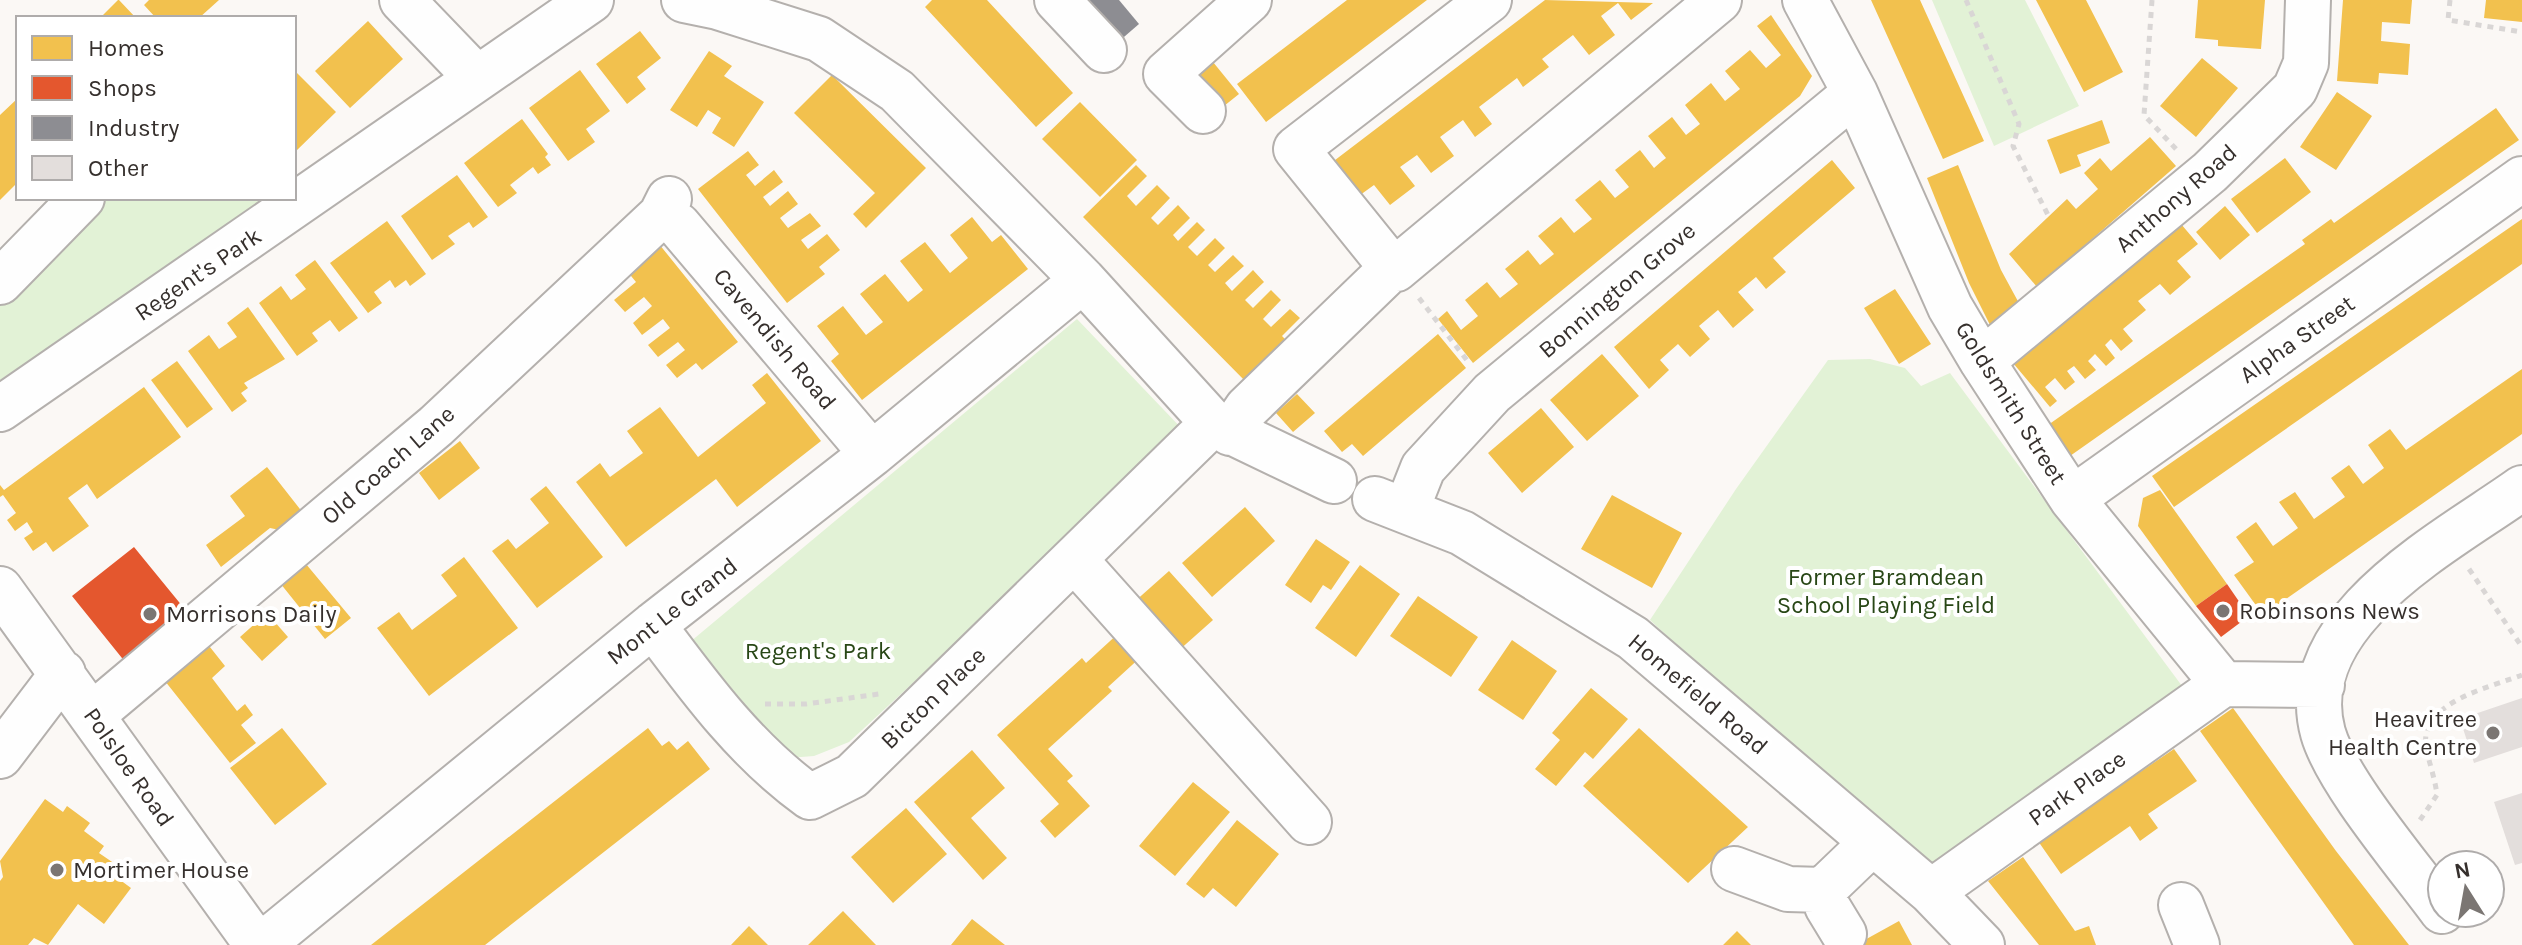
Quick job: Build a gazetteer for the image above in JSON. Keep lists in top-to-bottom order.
{
  "streets": {
    "street": [
      "Anthony Road",
      "Regent's Park",
      "Bonnington Grove",
      "Cavendish Road",
      "Alpha Street",
      "Goldsmith Street",
      "Old Coach Lane",
      "Mont Le Grand",
      "Homefield Road",
      "Bicton Place",
      "Polsloe Road",
      "Park Place"
    ]
  },
  "crossings": [
    ["Anthony Road", "Goldsmith Street"],
    ["Bonnington Grove", "Goldsmith Street"],
    ["Bonnington Grove", "Homefield Road"],
    ["Cavendish Road", "Old Coach Lane"],
    ["Cavendish Road", "Mont Le Grand"],
    ["Alpha Street", "Goldsmith Street"],
    ["Goldsmith Street", "Park Place"],
    ["Old Coach Lane", "Polsloe Road"],
    ["Mont Le Grand", "Bicton Place"],
    ["Mont Le Grand", "Polsloe Road"],
    ["Homefield Road", "Park Place"]
  ],
  "parks": ["Former Bramdean School Playing Field", "Regent's Park"],
  "places": [
    "Robinsons News",
    "Morrisons Daily",
    "Heavitree Health Centre",
    "Mortimer House"
  ],
  "legend": [
    "Homes",
    "Shops",
    "Industry",
    "Other"
  ],
  "north": "top"
}
